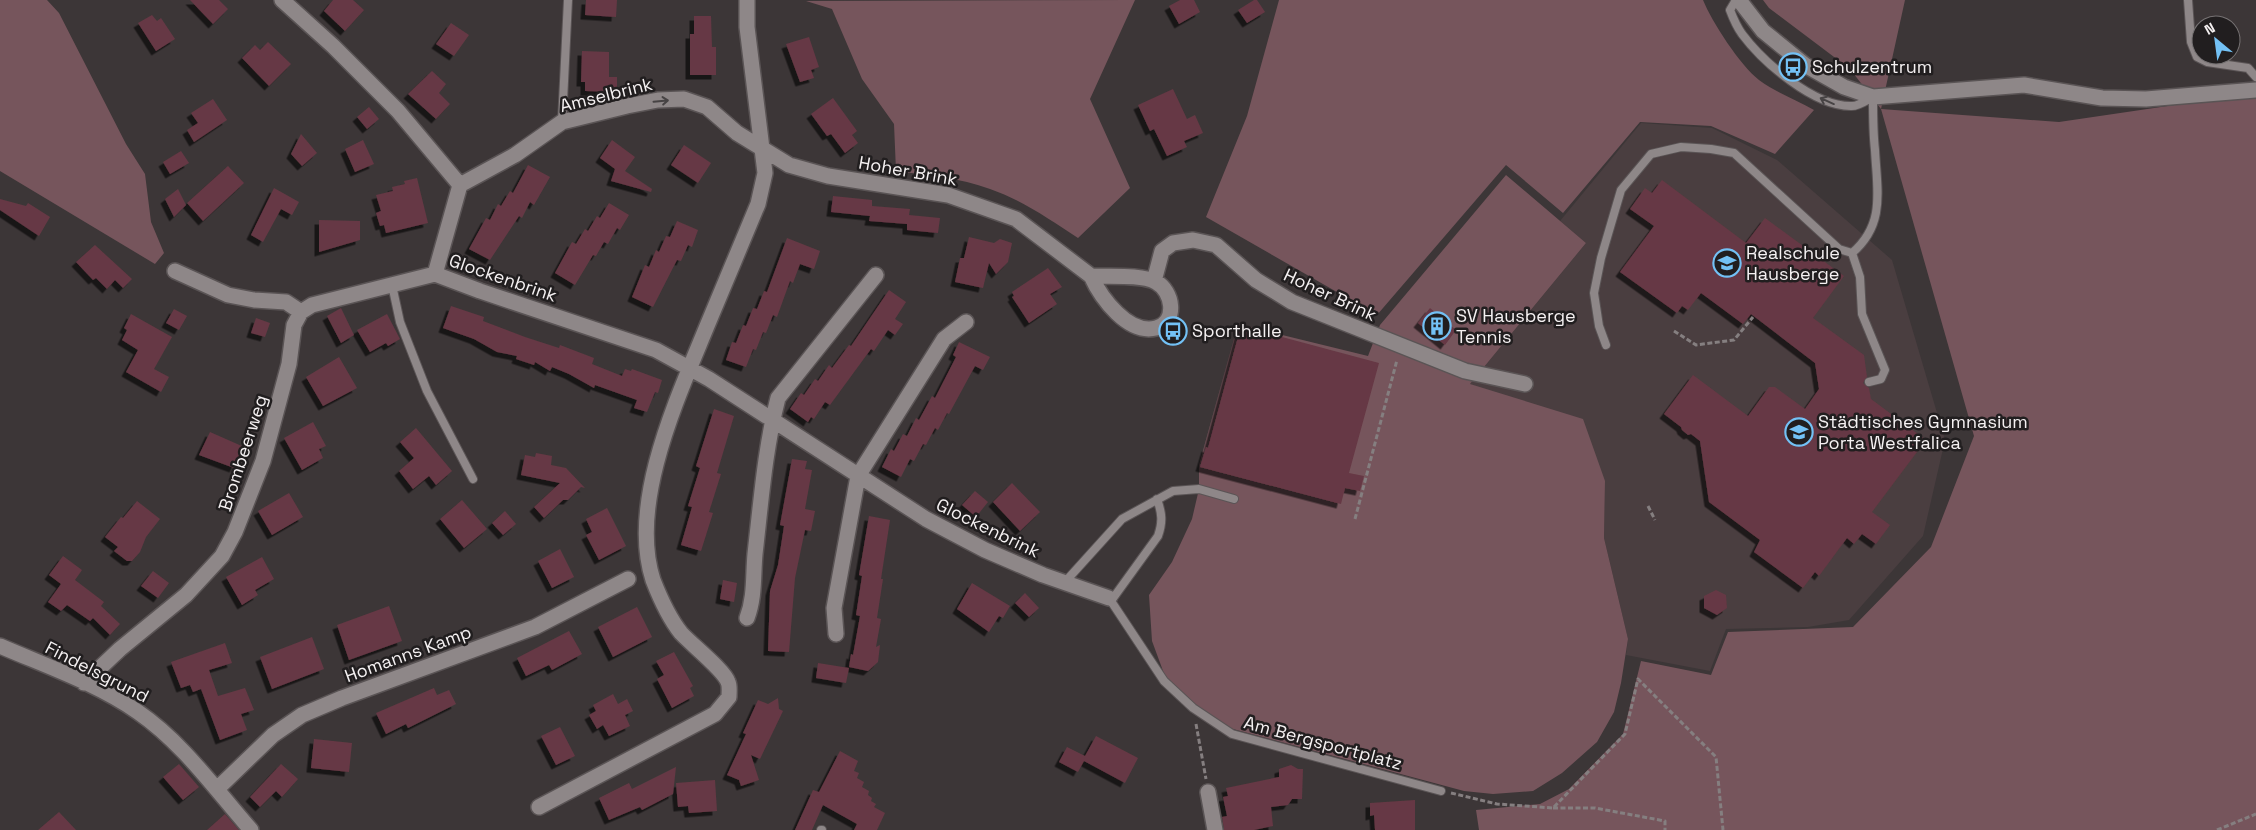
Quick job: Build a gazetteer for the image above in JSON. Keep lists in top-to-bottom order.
{
  "streets": {
    "street": [
      "Amselbrink",
      "Hoher Brink",
      "Glockenbrink",
      "Brombeerweg",
      "Homanns Kamp",
      "Findelsgrund"
    ],
    "lane": ["Am Bergsportplatz"]
  },
  "crossings": [
    ["Amselbrink", "Hoher Brink"],
    ["Amselbrink", "Glockenbrink"],
    ["Glockenbrink", "Am Bergsportplatz"],
    ["Brombeerweg", "Findelsgrund"],
    ["Homanns Kamp", "Findelsgrund"]
  ],
  "one_way": ["Amselbrink"],
  "places": {
    "bus stop": ["Schulzentrum", "Sporthalle"],
    "school or university": ["Realschule Hausberge", "Städtisches Gymnasium Porta Westfalica"],
    "building": ["SV Hausberge Tennis"]
  },
  "north": "top left"
}
